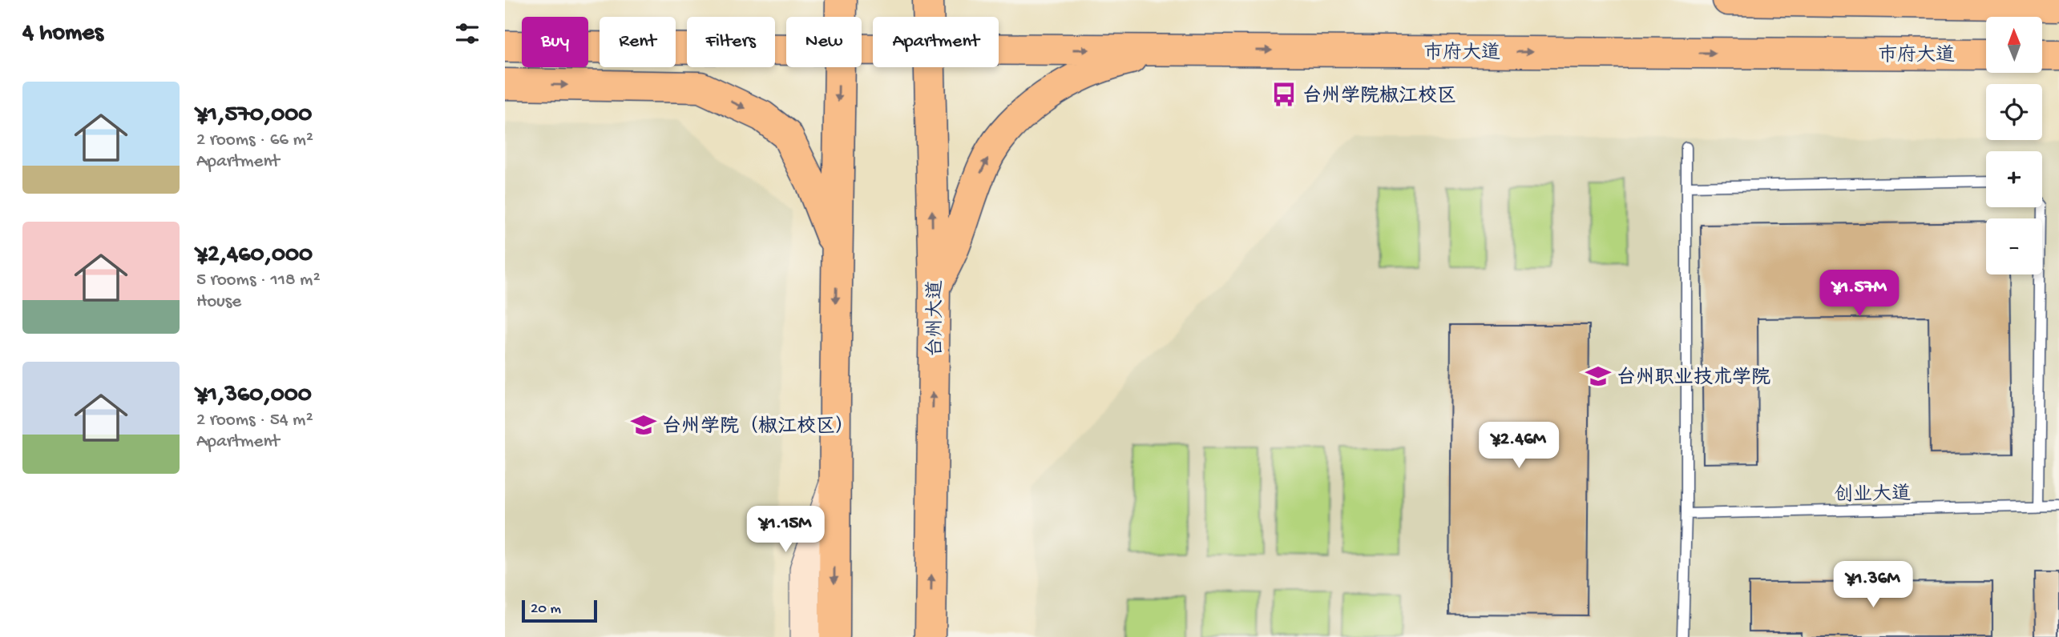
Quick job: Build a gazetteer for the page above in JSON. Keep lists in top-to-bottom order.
{
  "streets": {
    "main road": ["市府大道", "台州大道"],
    "lane": ["创业大道"]
  },
  "one_way": ["市府大道"],
  "places": {
    "bus stop": ["台州学院椒江校区"],
    "school or university": ["台州职业技术学院", "台州学院（椒江校区）"]
  },
  "scale_bar": "20 m",
  "north": "top",
  "page": {
    "heading": "4 homes",
    "map_buttons": ["+", "−"],
    "chip": [
      "Buy",
      "Rent",
      "Filters",
      "New",
      "Apartment"
    ],
    "list": [
      {
        "name": "¥1,570,000",
        "note": "2 rooms · 66 m² · Apartment"
      },
      {
        "name": "¥2,460,000",
        "note": "5 rooms · 118 m² · House"
      },
      {
        "name": "¥1,360,000",
        "note": "2 rooms · 54 m² · Apartment"
      }
    ],
    "price": [
      "¥1.57M",
      "¥2.46M",
      "¥1.15M",
      "¥1.36M"
    ],
    "scale": "20 m"
  }
}
